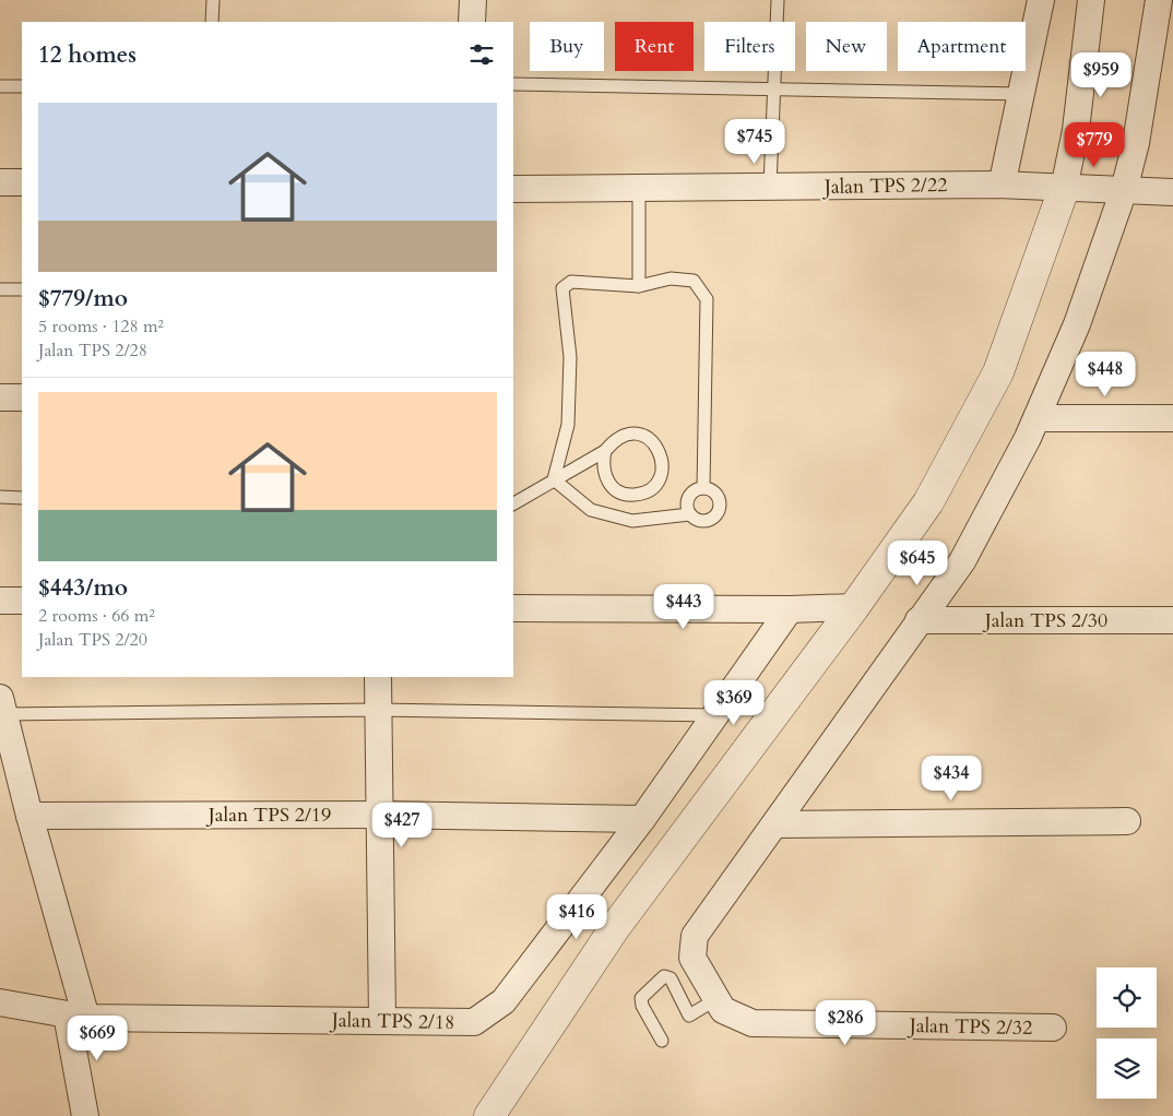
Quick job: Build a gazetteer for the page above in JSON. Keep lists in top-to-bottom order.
{
  "streets": {
    "street": [
      "Jalan TPS 2/22",
      "Jalan TPS 2/30",
      "Jalan TPS 2/19",
      "Jalan TPS 2/18",
      "Jalan TPS 2/32"
    ]
  },
  "crossings": [
    ["Jalan TPS 2/19", "Jalan TPS 2/18"]
  ],
  "page": {
    "chip": [
      "Buy",
      "Rent",
      "Filters",
      "New",
      "Apartment"
    ],
    "heading": "12 homes",
    "price": [
      "$959",
      "$745",
      "$779",
      "$448",
      "$645",
      "$443",
      "$369",
      "$434",
      "$427",
      "$416",
      "$286",
      "$669"
    ],
    "list": [
      {
        "name": "$779/mo",
        "note": "5 rooms · 128 m² · Jalan TPS 2/28"
      },
      {
        "name": "$443/mo",
        "note": "2 rooms · 66 m² · Jalan TPS 2/20"
      }
    ]
  }
}
